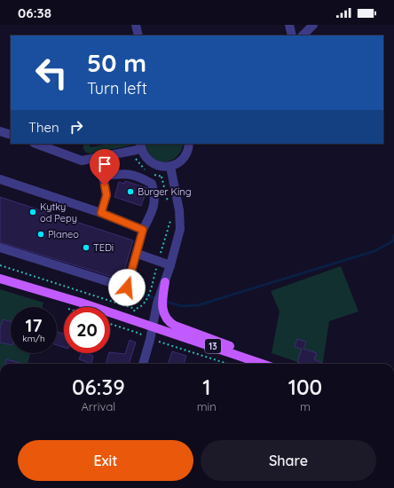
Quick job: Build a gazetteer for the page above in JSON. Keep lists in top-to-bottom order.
{
  "streets": {
    "main road": ["13"]
  },
  "places": [
    "Burger King",
    "Kytky od Pepy",
    "Planeo",
    "TEDi"
  ],
  "page": {
    "status": "06:38",
    "turn": ["50 m", "Turn left"],
    "then": "Then",
    "speed": "17 km/h",
    "limit": "20",
    "eta": [
      "06:39",
      "Arrival",
      "1",
      "min",
      "100",
      "m"
    ],
    "buttons": ["Exit", "Share"]
  }
}
